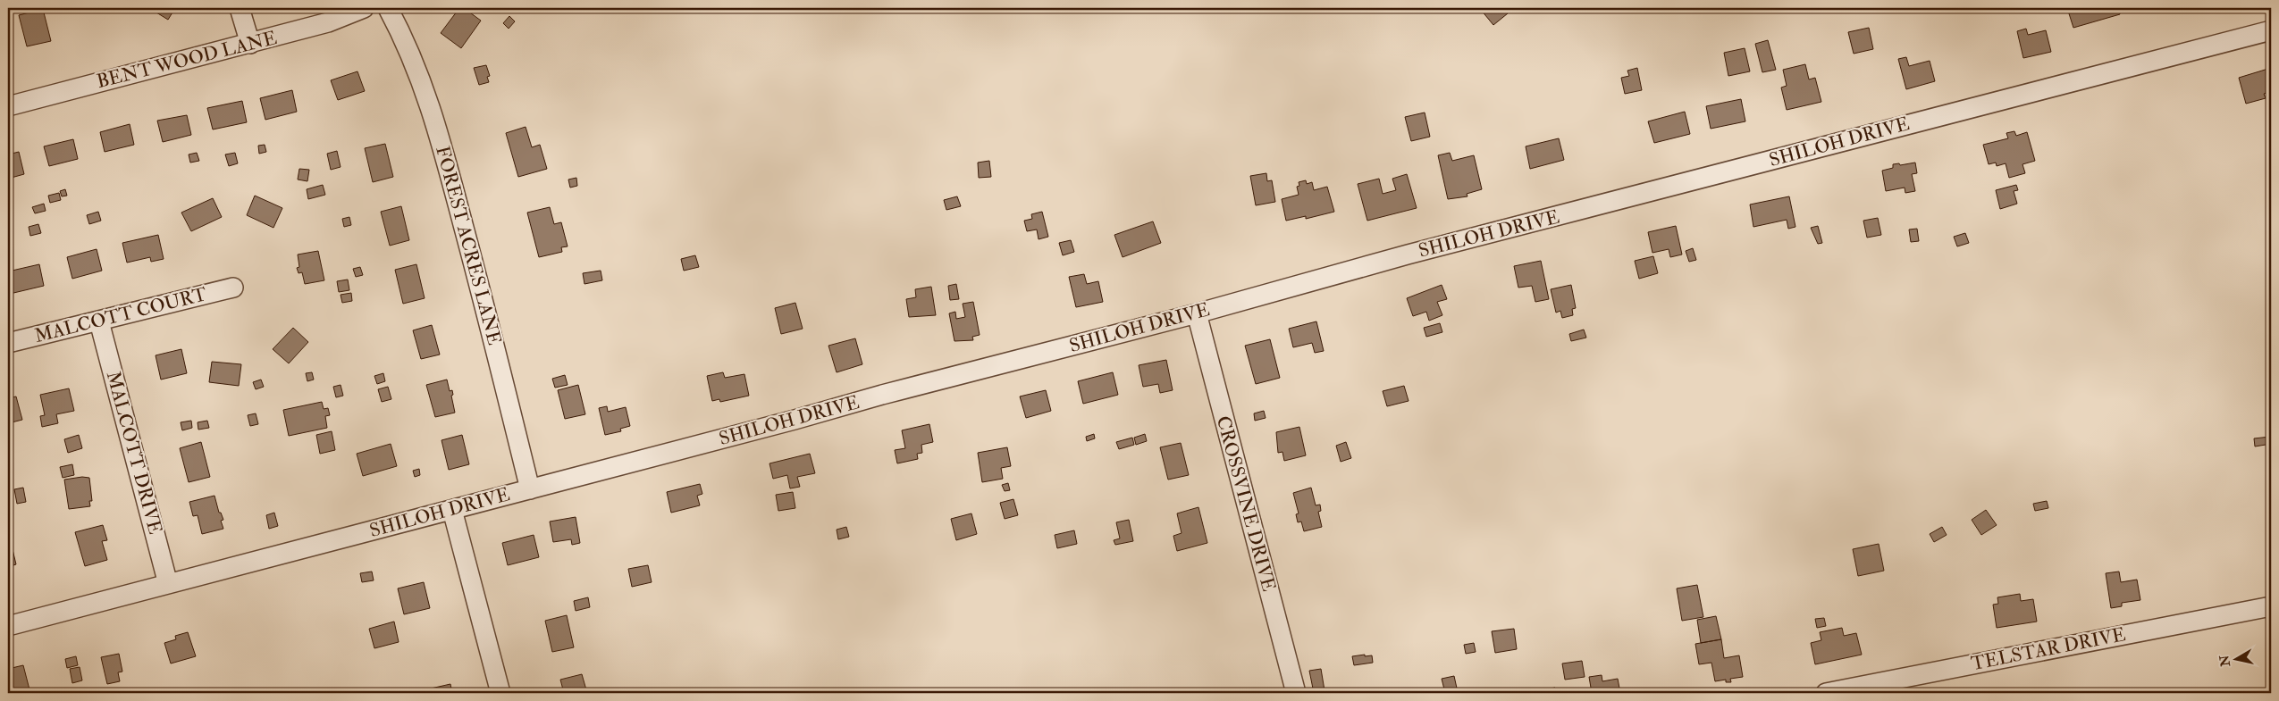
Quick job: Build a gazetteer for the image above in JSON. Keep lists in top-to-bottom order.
{
  "streets": {
    "street": [
      "BENT WOOD LANE",
      "SHILOH DRIVE",
      "FOREST ACRES LANE",
      "MALCOTT COURT",
      "MALCOTT DRIVE",
      "CROSSVINE DRIVE",
      "TELSTAR DRIVE"
    ]
  },
  "crossings": [
    ["SHILOH DRIVE", "FOREST ACRES LANE"],
    ["SHILOH DRIVE", "MALCOTT DRIVE"],
    ["SHILOH DRIVE", "CROSSVINE DRIVE"],
    ["MALCOTT COURT", "MALCOTT DRIVE"]
  ],
  "north": "left"
}
